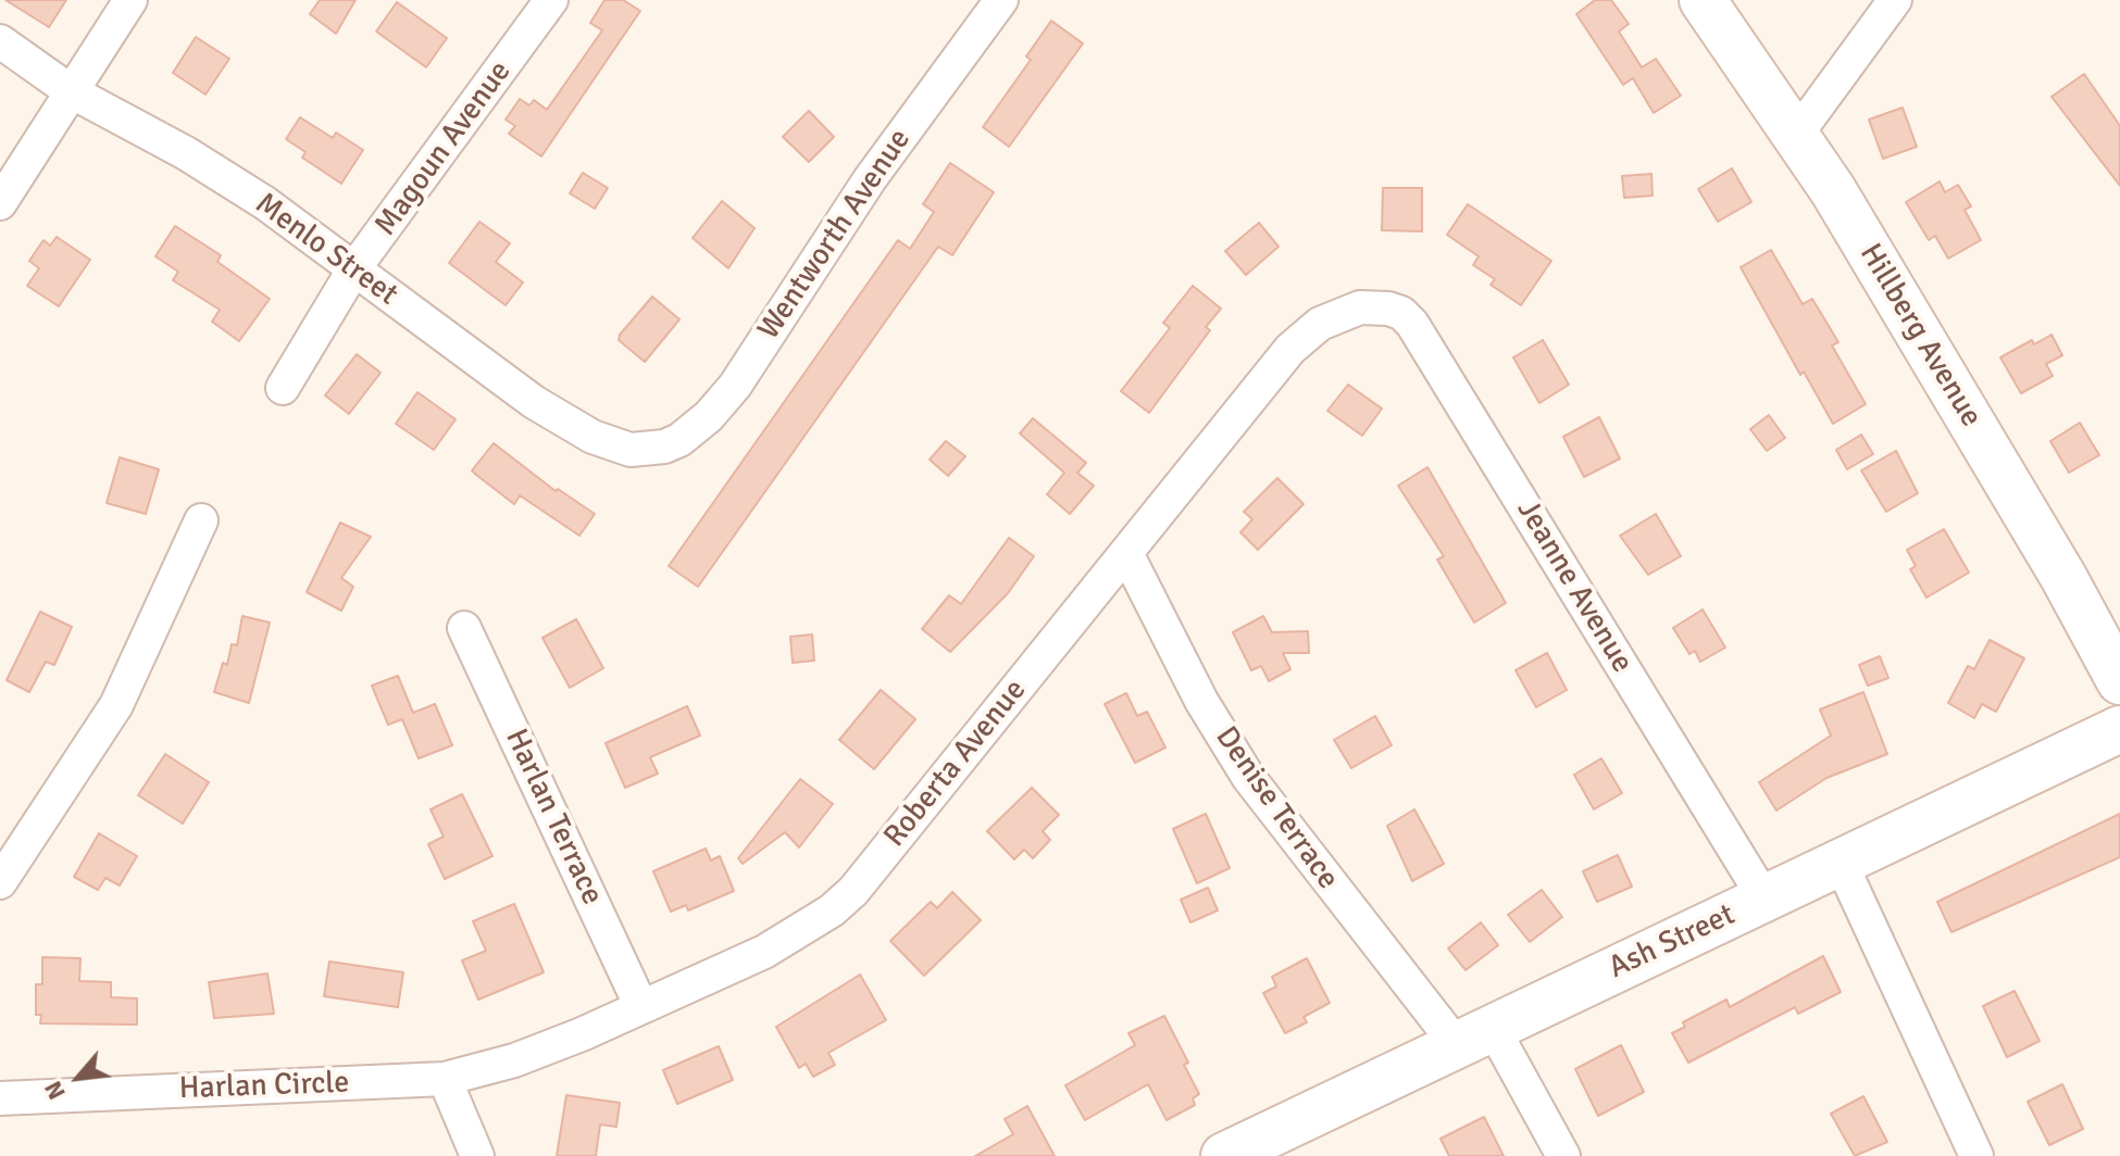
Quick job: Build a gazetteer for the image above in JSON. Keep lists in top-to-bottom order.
{
  "streets": {
    "street": [
      "Magoun Avenue",
      "Wentworth Avenue",
      "Menlo Street",
      "Hillberg Avenue",
      "Jeanne Avenue",
      "Roberta Avenue",
      "Denise Terrace",
      "Harlan Terrace",
      "Ash Street",
      "Harlan Circle"
    ]
  },
  "crossings": [
    ["Magoun Avenue", "Menlo Street"],
    ["Wentworth Avenue", "Menlo Street"],
    ["Jeanne Avenue", "Roberta Avenue"],
    ["Jeanne Avenue", "Ash Street"],
    ["Roberta Avenue", "Denise Terrace"],
    ["Roberta Avenue", "Harlan Terrace"],
    ["Roberta Avenue", "Harlan Circle"],
    ["Denise Terrace", "Ash Street"]
  ],
  "north": "bottom left"
}
